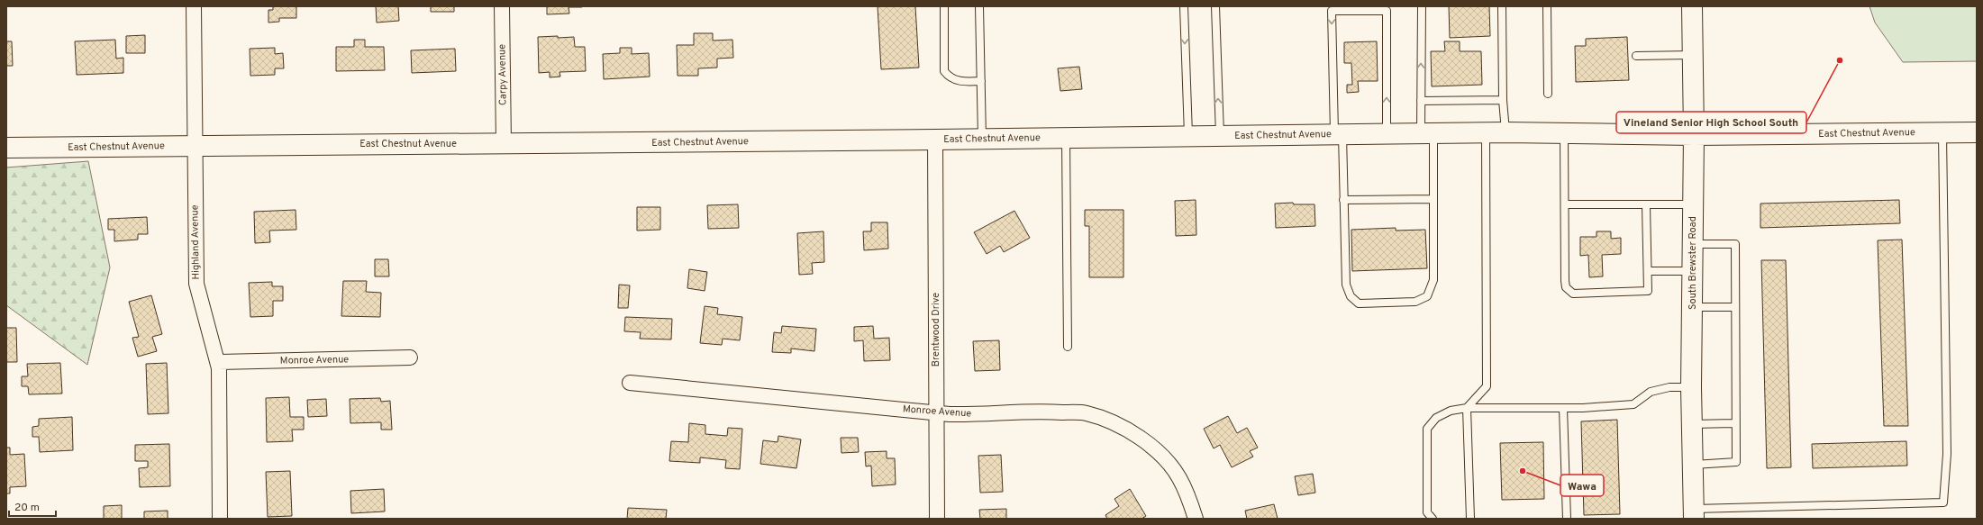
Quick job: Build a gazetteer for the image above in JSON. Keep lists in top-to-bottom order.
{
  "streets": {
    "street": [
      "Carpy Avenue",
      "East Chestnut Avenue",
      "Highland Avenue",
      "South Brewster Road",
      "Brentwood Drive",
      "Monroe Avenue"
    ]
  },
  "crossings": [
    ["Carpy Avenue", "East Chestnut Avenue"],
    ["East Chestnut Avenue", "Highland Avenue"],
    ["East Chestnut Avenue", "South Brewster Road"],
    ["East Chestnut Avenue", "Brentwood Drive"],
    ["Highland Avenue", "Monroe Avenue"],
    ["Brentwood Drive", "Monroe Avenue"]
  ],
  "places": ["Vineland Senior High School South", "Wawa"],
  "scale_bar": "20 m"
}
